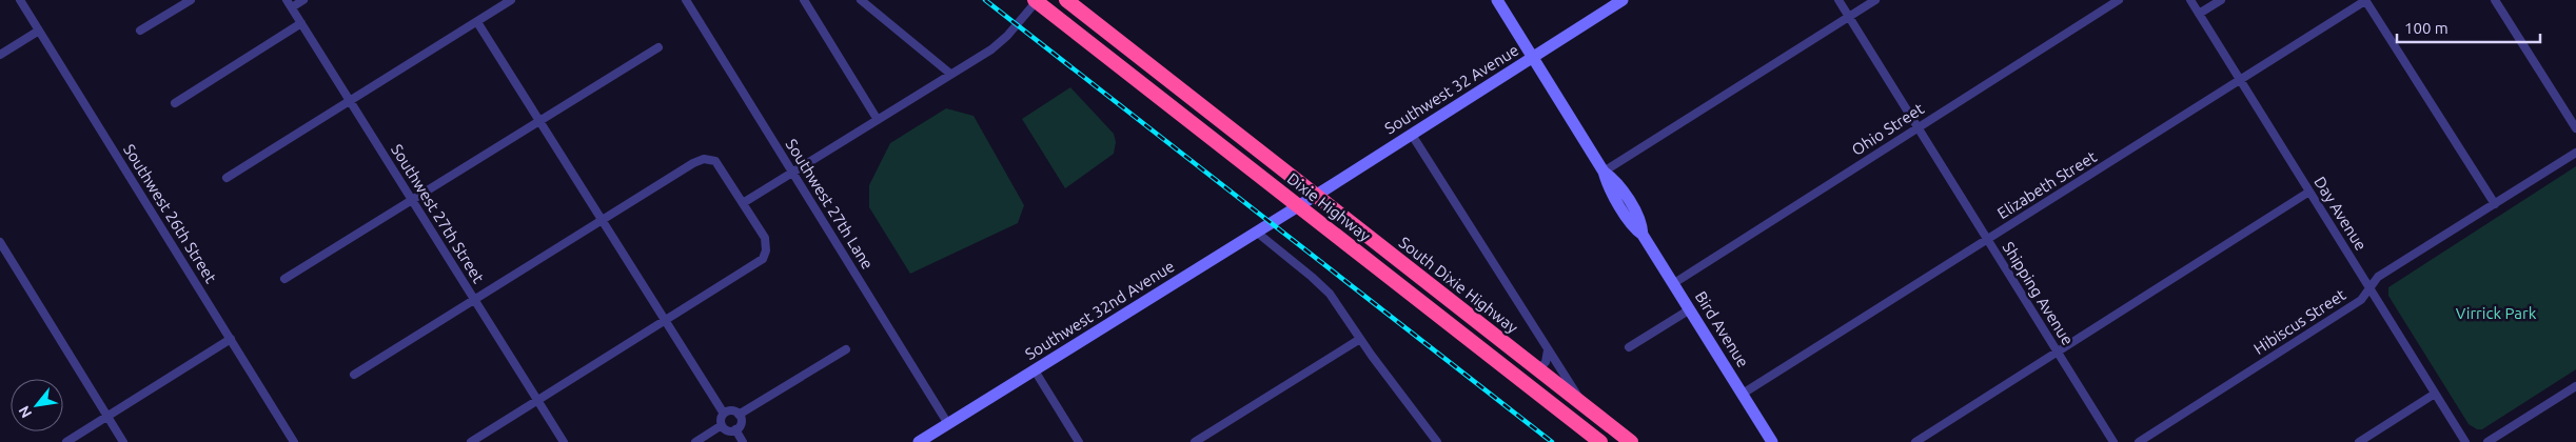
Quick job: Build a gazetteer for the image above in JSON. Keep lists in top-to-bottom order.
{
  "streets": {
    "highway": ["Dixie Highway", "South Dixie Highway"],
    "street": [
      "Southwest 32 Avenue",
      "Ohio Street",
      "Elizabeth Street",
      "Southwest 27th Lane",
      "Southwest 26th Street",
      "Southwest 27th Street",
      "Day Avenue",
      "Shipping Avenue",
      "Southwest 32nd Avenue",
      "Hibiscus Street",
      "Bird Avenue"
    ]
  },
  "crossings": [
    ["Southwest 32 Avenue", "Dixie Highway"],
    ["Southwest 32 Avenue", "South Dixie Highway"],
    ["Southwest 32 Avenue", "Southwest 32nd Avenue"],
    ["Southwest 32 Avenue", "Bird Avenue"],
    ["Ohio Street", "Shipping Avenue"],
    ["Ohio Street", "Bird Avenue"],
    ["Elizabeth Street", "Day Avenue"],
    ["Elizabeth Street", "Shipping Avenue"],
    ["Elizabeth Street", "Bird Avenue"],
    ["Southwest 27th Lane", "Southwest 32nd Avenue"],
    ["Dixie Highway", "Southwest 32nd Avenue"],
    ["Day Avenue", "Hibiscus Street"]
  ],
  "parks": ["Virrick Park"],
  "scale_bar": "100 m",
  "north": "bottom left"
}
